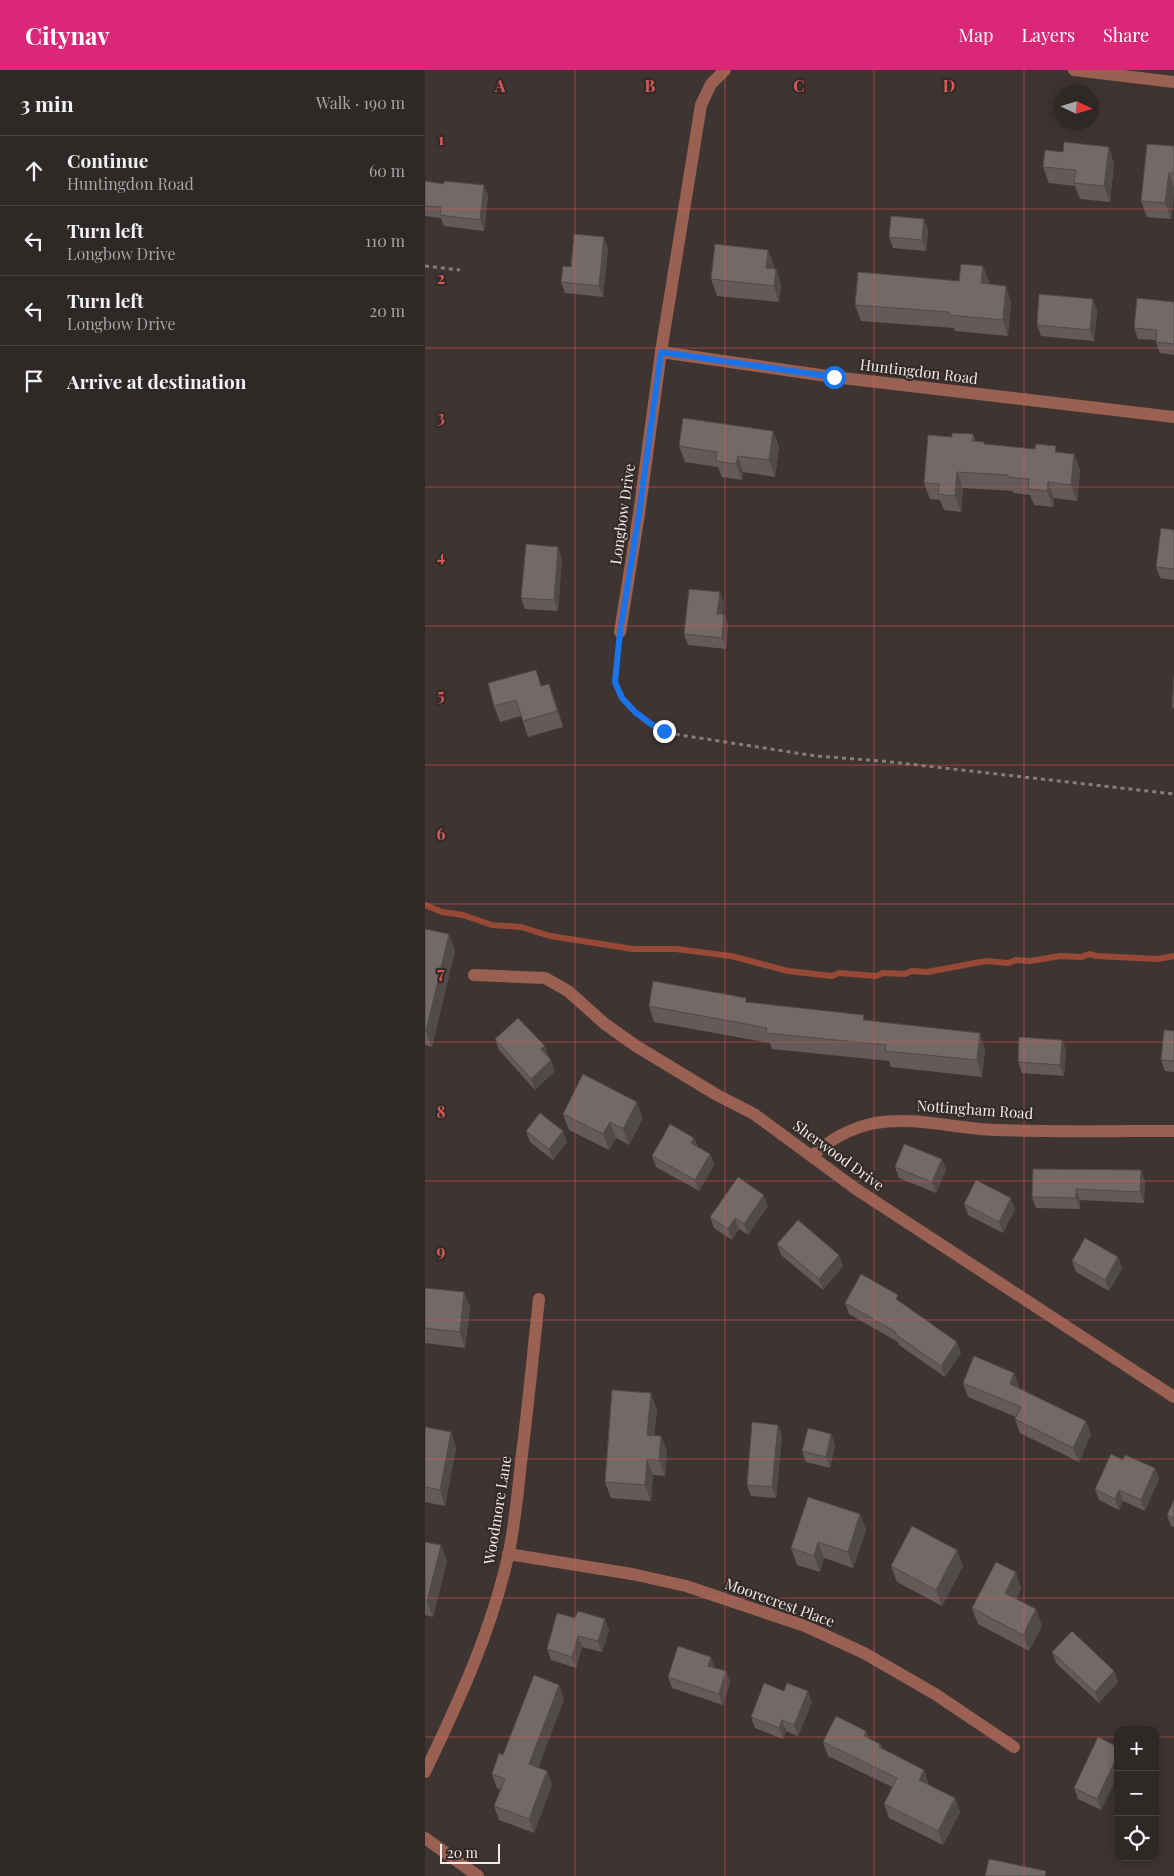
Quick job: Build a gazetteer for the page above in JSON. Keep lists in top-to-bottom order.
{
  "streets": {
    "street": [
      "Huntingdon Road",
      "Longbow Drive",
      "Nottingham Road",
      "Sherwood Drive",
      "Woodmore Lane",
      "Moorecrest Place"
    ]
  },
  "crossings": [
    ["Huntingdon Road", "Longbow Drive"],
    ["Nottingham Road", "Sherwood Drive"],
    ["Woodmore Lane", "Moorecrest Place"]
  ],
  "scale_bar": "20 m",
  "north": "right",
  "page": {
    "header": "Citynav",
    "nav": ["Map", "Layers", "Share"],
    "heading": ["3 min", "Walk · 190 m"],
    "list": [
      ["Continue", "Huntingdon Road", "60 m"],
      ["Turn left", "Longbow Drive", "110 m"],
      ["Turn left", "Longbow Drive", "20 m"],
      "Arrive at destination"
    ],
    "map_buttons": ["+", "−"],
    "scale": "20 m"
  },
  "grid": {
    "columns": [
      "A",
      "B",
      "C",
      "D"
    ],
    "rows": [
      "1",
      "2",
      "3",
      "4",
      "5",
      "6",
      "7",
      "8",
      "9"
    ]
  }
}
